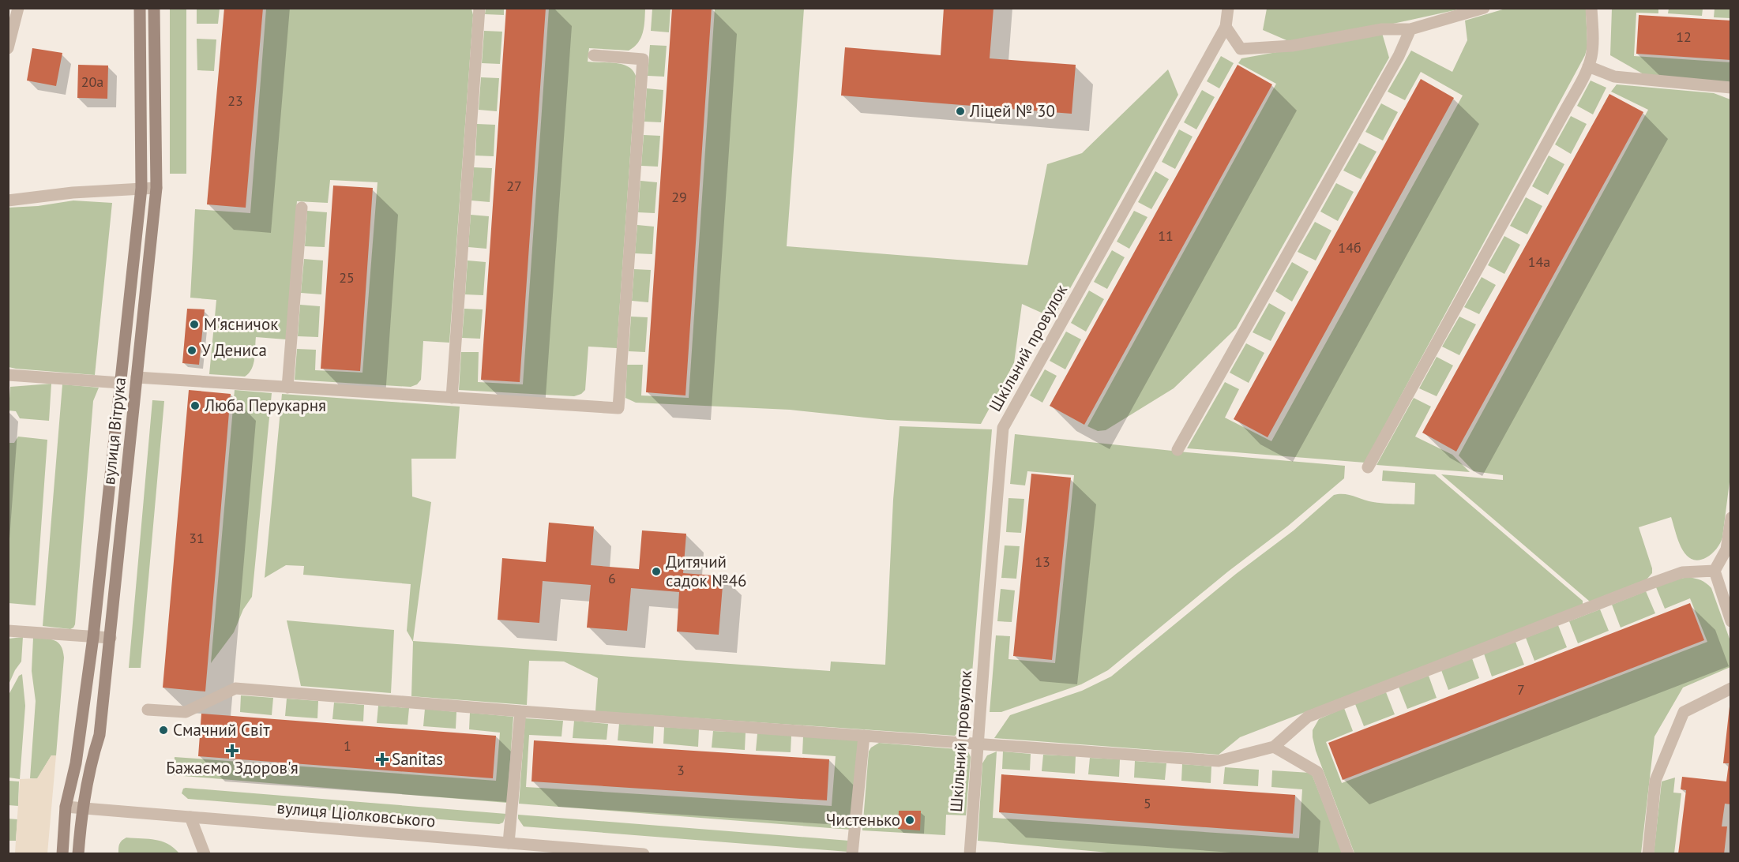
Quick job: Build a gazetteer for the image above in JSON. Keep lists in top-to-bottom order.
{
  "streets": {
    "main road": ["вулиця Вітрука"],
    "street": ["Шкільний провулок", "вулиця Ціолковського"]
  },
  "crossings": [
    ["вулиця Вітрука", "вулиця Ціолковського"]
  ],
  "places": {
    "other": [
      "Ліцей № 30",
      "М'ясничок",
      "У Дениса",
      "Люба Перукарня",
      "Дитячий садок №46",
      "Смачний Світ",
      "Чистенько"
    ],
    "health": ["Бажаємо Здоров'я", "Sanitas"]
  },
  "house_numbers": [
    "12",
    "20а",
    "23",
    "27",
    "29",
    "11",
    "14б",
    "14а",
    "25",
    "31",
    "13",
    "6",
    "7",
    "1",
    "3",
    "5"
  ]
}
